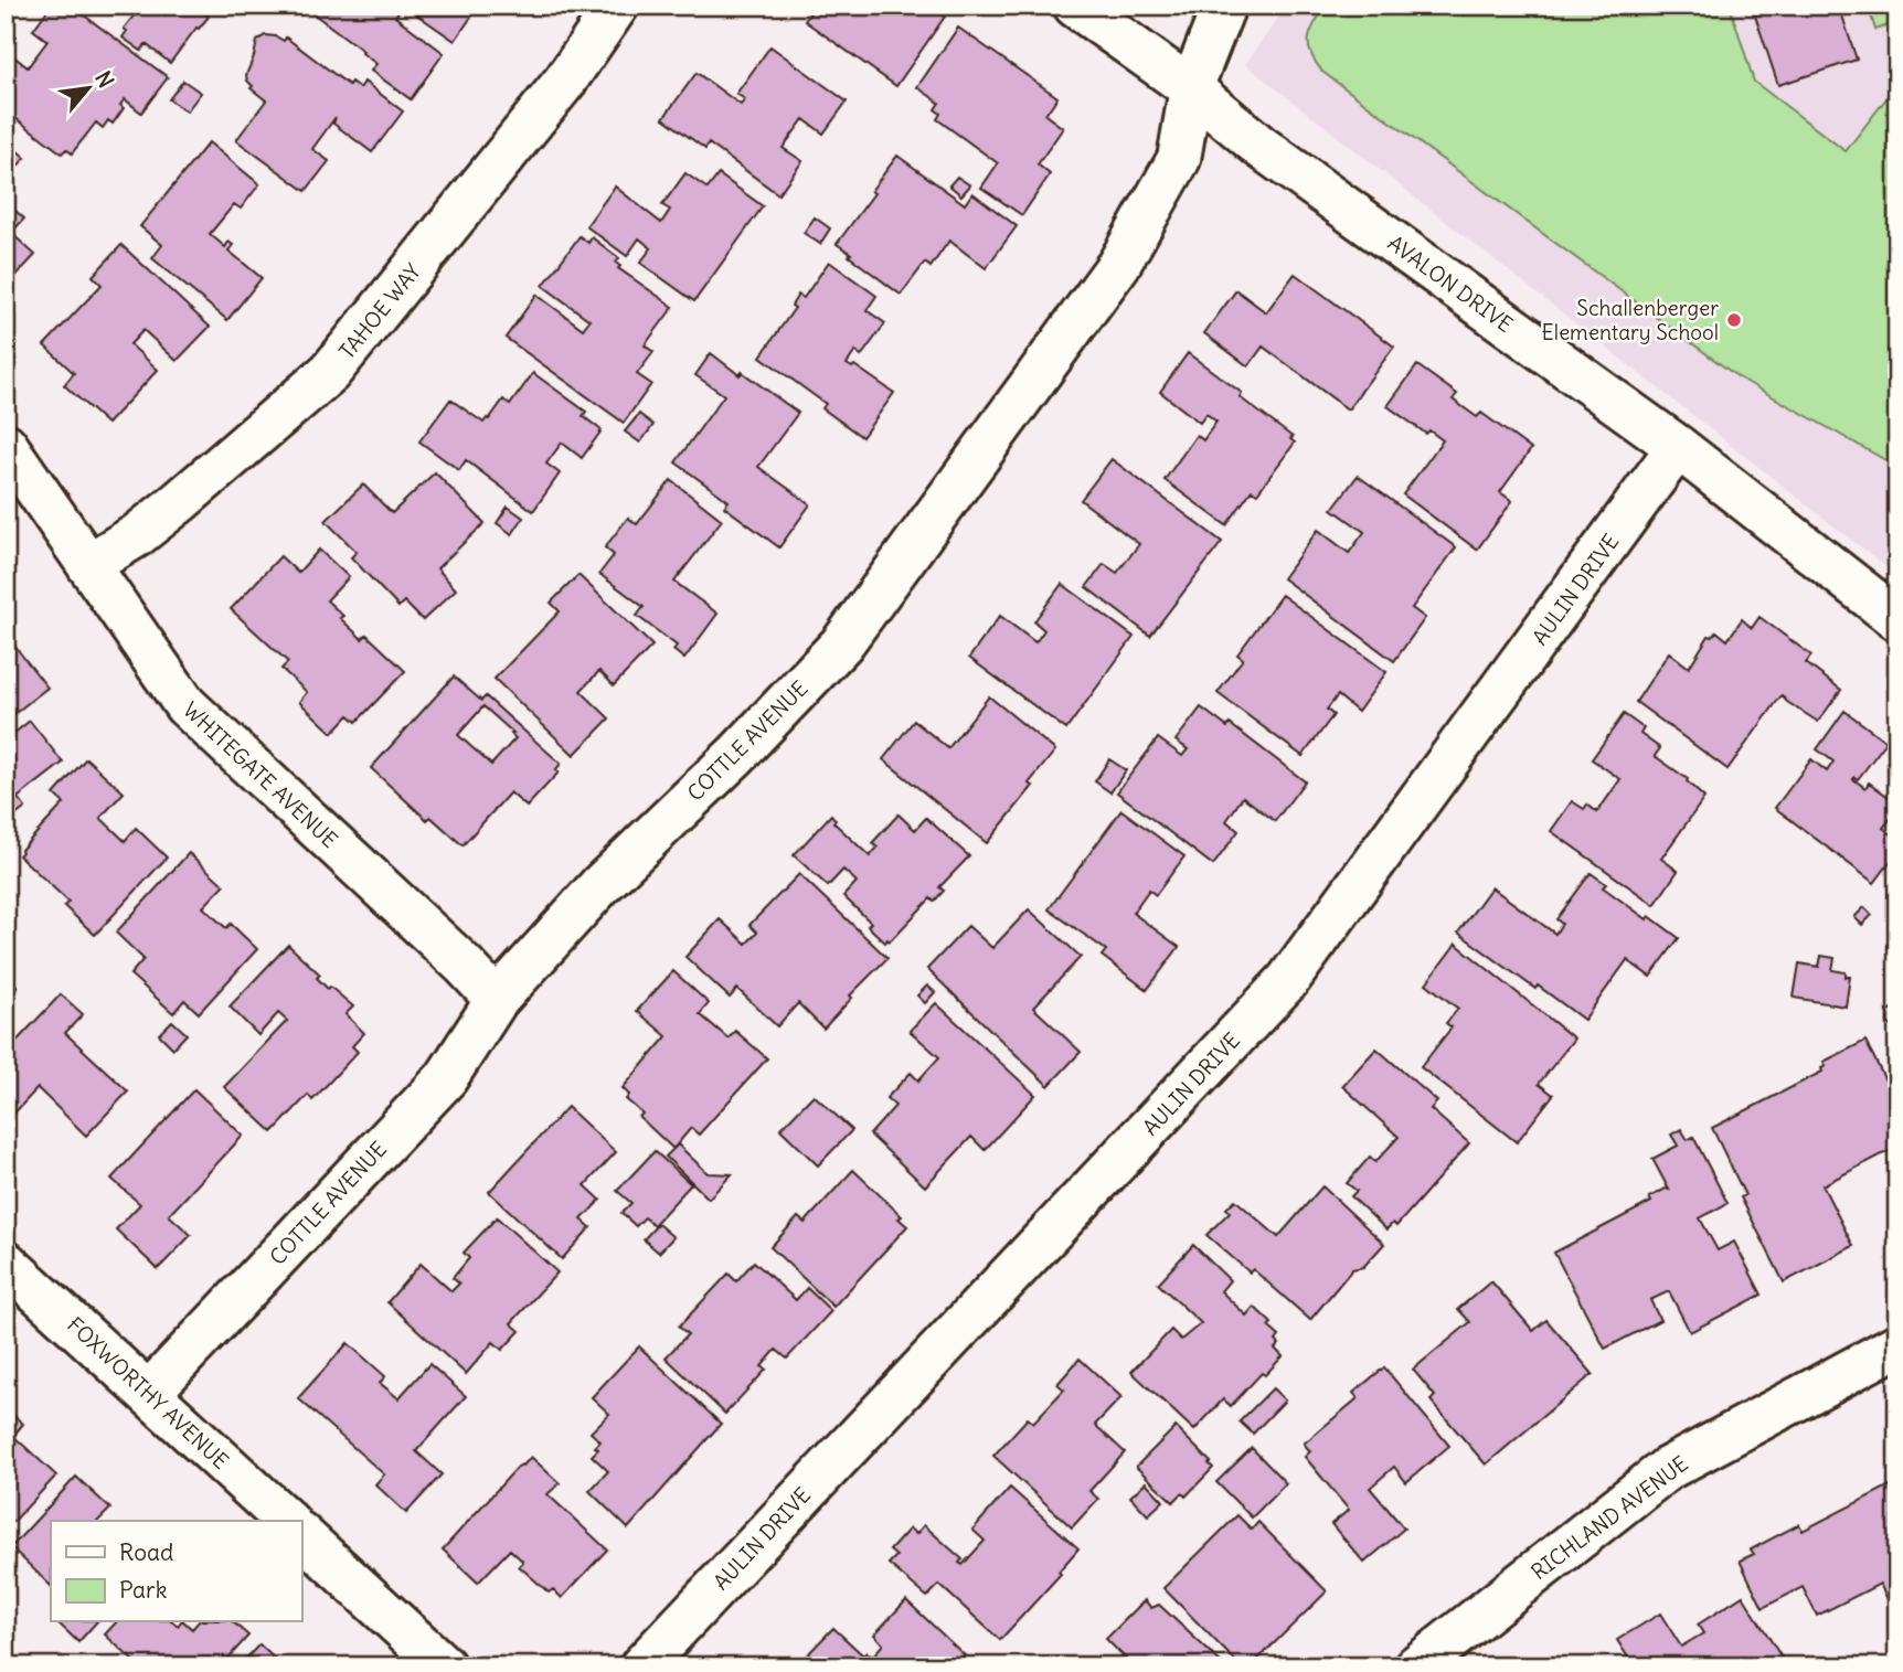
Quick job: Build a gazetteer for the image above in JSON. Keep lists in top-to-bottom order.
{
  "streets": {
    "street": [
      "AVALON DRIVE",
      "TAHOE WAY",
      "AULIN DRIVE",
      "COTTLE AVENUE",
      "WHITEGATE AVENUE",
      "FOXWORTHY AVENUE",
      "RICHLAND AVENUE"
    ]
  },
  "crossings": [
    ["AVALON DRIVE", "AULIN DRIVE"],
    ["AVALON DRIVE", "COTTLE AVENUE"],
    ["TAHOE WAY", "WHITEGATE AVENUE"],
    ["COTTLE AVENUE", "WHITEGATE AVENUE"],
    ["COTTLE AVENUE", "FOXWORTHY AVENUE"]
  ],
  "places": ["Schallenberger Elementary School"],
  "legend": ["Road", "Park"],
  "north": "top right"
}
